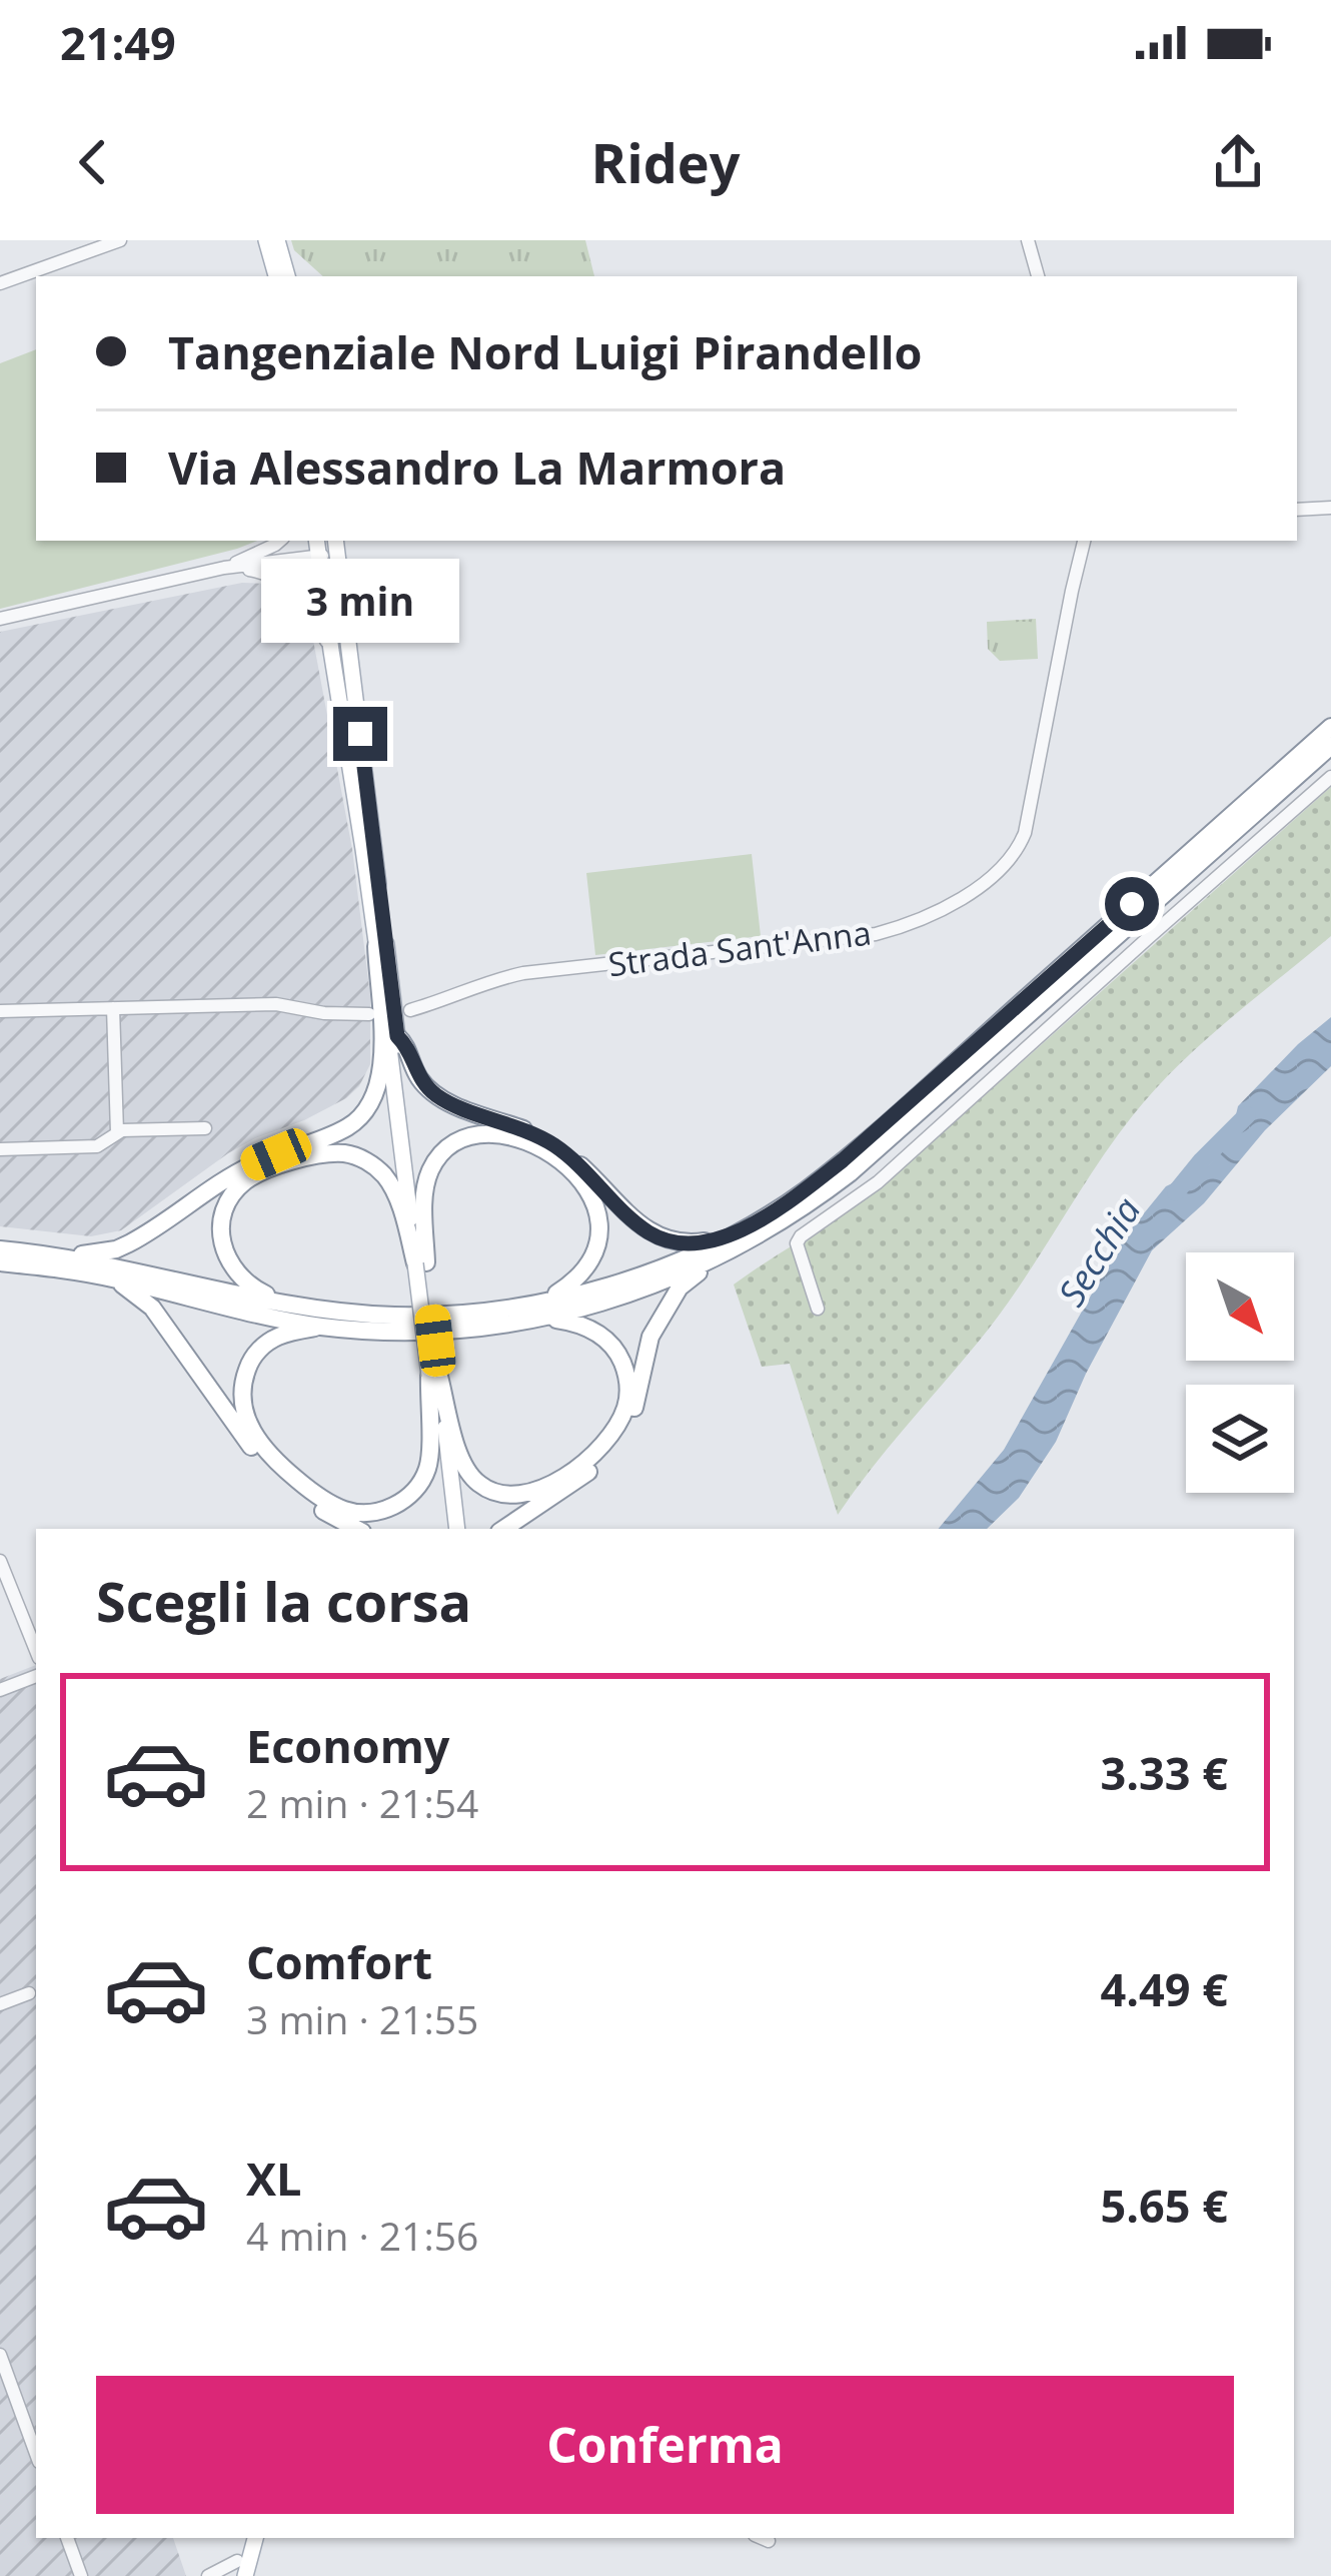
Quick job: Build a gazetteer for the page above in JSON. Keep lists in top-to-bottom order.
{
  "streets": {
    "street": ["Strada Sant'Anna"]
  },
  "water": ["Secchia"],
  "north": "bottom right",
  "page": {
    "status": "21:49",
    "header": "Ridey",
    "banner": ["Tangenziale Nord Luigi Pirandello", "Via Alessandro La Marmora"],
    "bubble": "3 min",
    "heading": "Scegli la corsa",
    "list": [
      {
        "name": "Economy",
        "note": "2 min · 21:54",
        "value": "3.33 €"
      },
      {
        "name": "Comfort",
        "note": "3 min · 21:55",
        "value": "4.49 €"
      },
      {
        "name": "XL",
        "note": "4 min · 21:56",
        "value": "5.65 €"
      }
    ],
    "buttons": "Conferma"
  }
}
